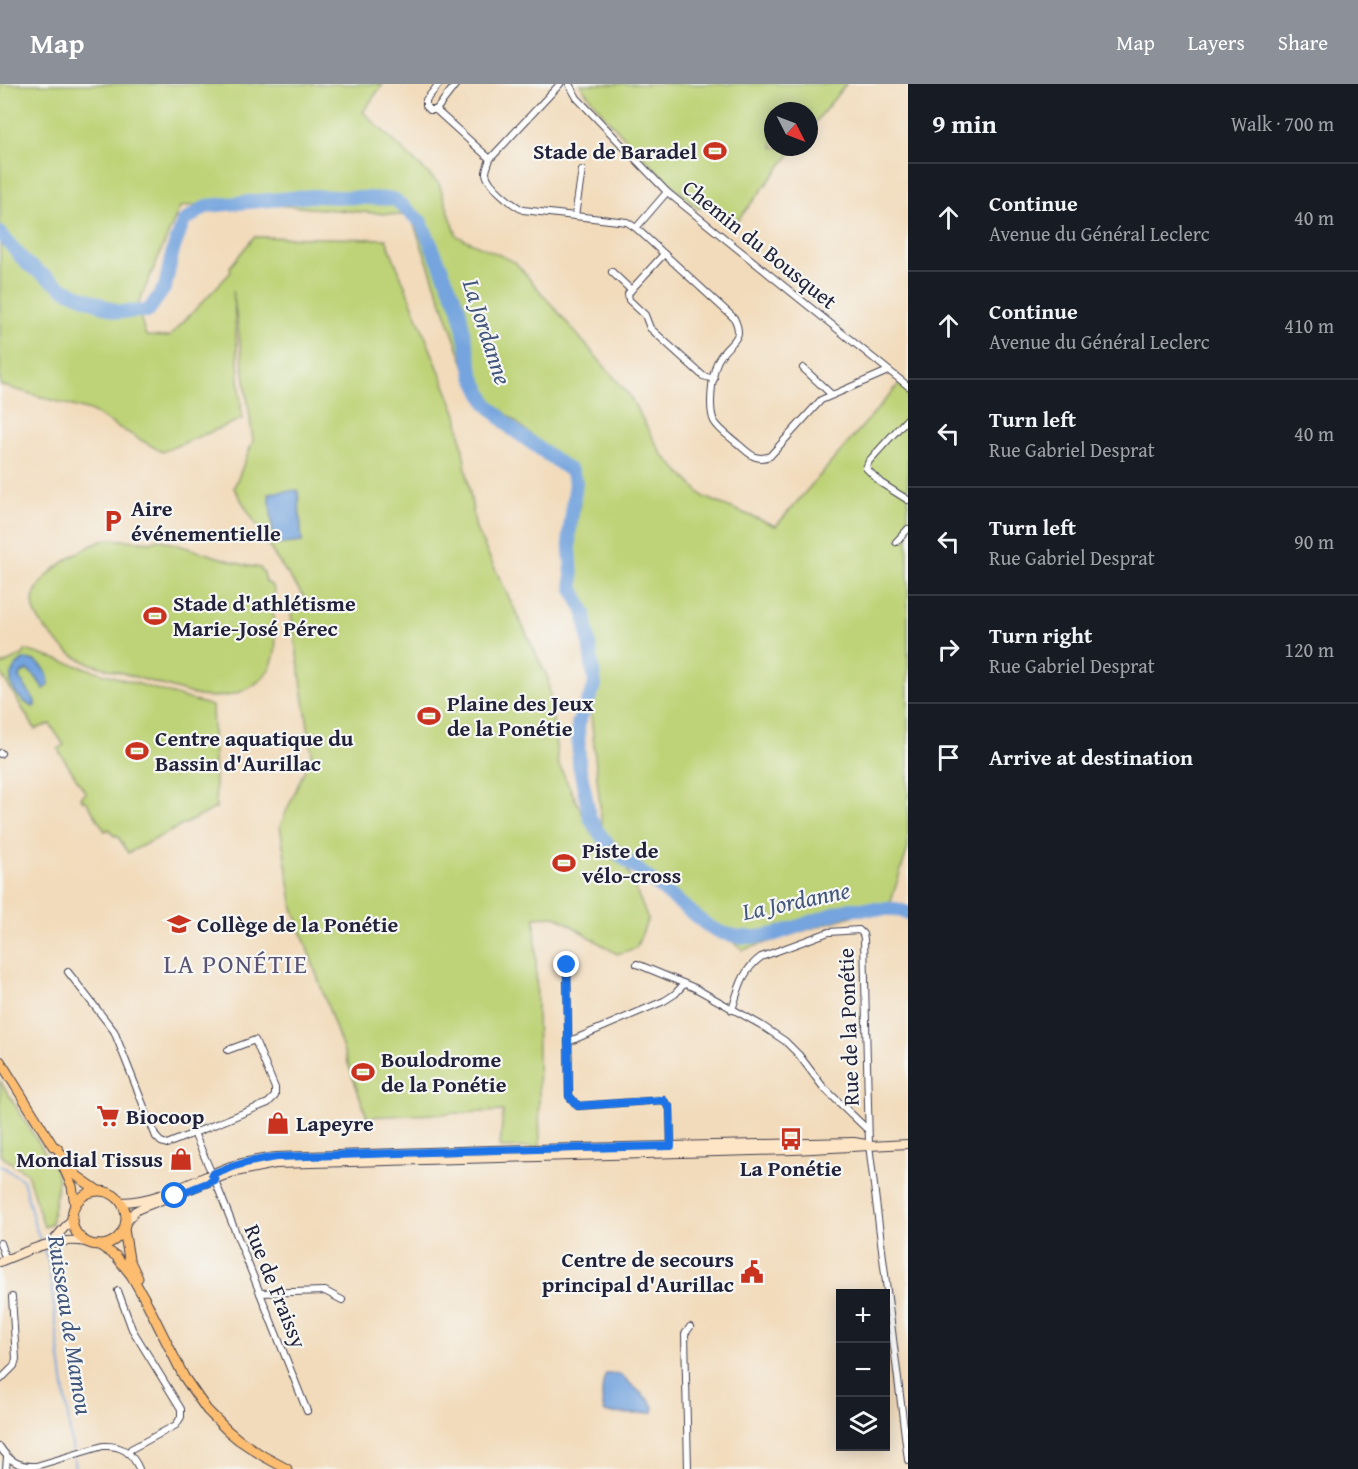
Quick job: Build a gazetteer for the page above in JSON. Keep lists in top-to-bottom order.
{
  "streets": {
    "street": ["Chemin du Bousquet", "Rue de la Ponétie", "Rue de Fraissy"]
  },
  "districts": ["LA PONÉTIE"],
  "water": ["La Jordanne", "Ruisseau de Mamou"],
  "places": {
    "sports": [
      "Stade de Baradel",
      "Stade d'athlétisme Marie-José Pérec",
      "Plaine des Jeux de la Ponétie",
      "Centre aquatique du Bassin d'Aurillac",
      "Piste de vélo-cross",
      "Boulodrome de la Ponétie"
    ],
    "parking": ["Aire événementielle"],
    "school or university": ["Collège de la Ponétie"],
    "supermarket": ["Biocoop"],
    "shop": ["Lapeyre", "Mondial Tissus"],
    "bus stop": ["La Ponétie"],
    "public building": ["Centre de secours principal d'Aurillac"]
  },
  "north": "bottom right",
  "page": {
    "header": "Map",
    "nav": ["Map", "Layers", "Share"],
    "heading": ["9 min", "Walk · 700 m"],
    "list": [
      ["Continue", "Avenue du Général Leclerc", "40 m"],
      ["Continue", "Avenue du Général Leclerc", "410 m"],
      ["Turn left", "Rue Gabriel Desprat", "40 m"],
      ["Turn left", "Rue Gabriel Desprat", "90 m"],
      ["Turn right", "Rue Gabriel Desprat", "120 m"],
      "Arrive at destination"
    ],
    "map_buttons": ["+", "−"]
  }
}
